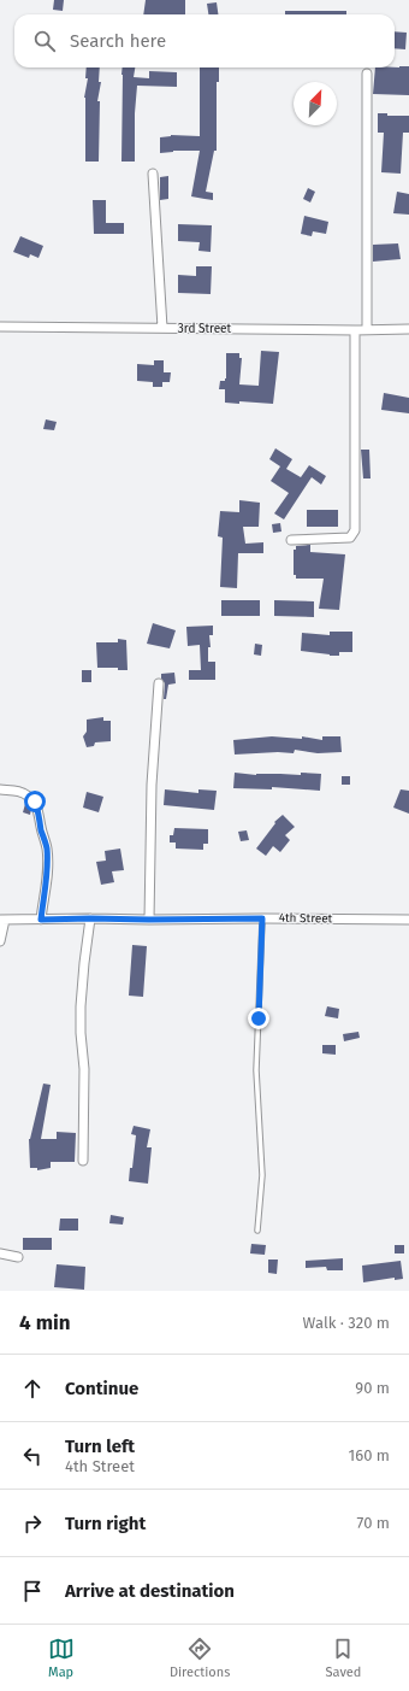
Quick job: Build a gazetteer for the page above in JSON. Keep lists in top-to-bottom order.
{
  "streets": {
    "street": ["3rd Street", "4th Street"]
  },
  "north": "top right",
  "page": {
    "search": "Search here",
    "heading": ["4 min", "Walk · 320 m"],
    "list": [
      ["Continue", "90 m"],
      ["Turn left", "4th Street", "160 m"],
      ["Turn right", "70 m"],
      "Arrive at destination"
    ],
    "nav": ["Map", "Directions", "Saved"]
  }
}
